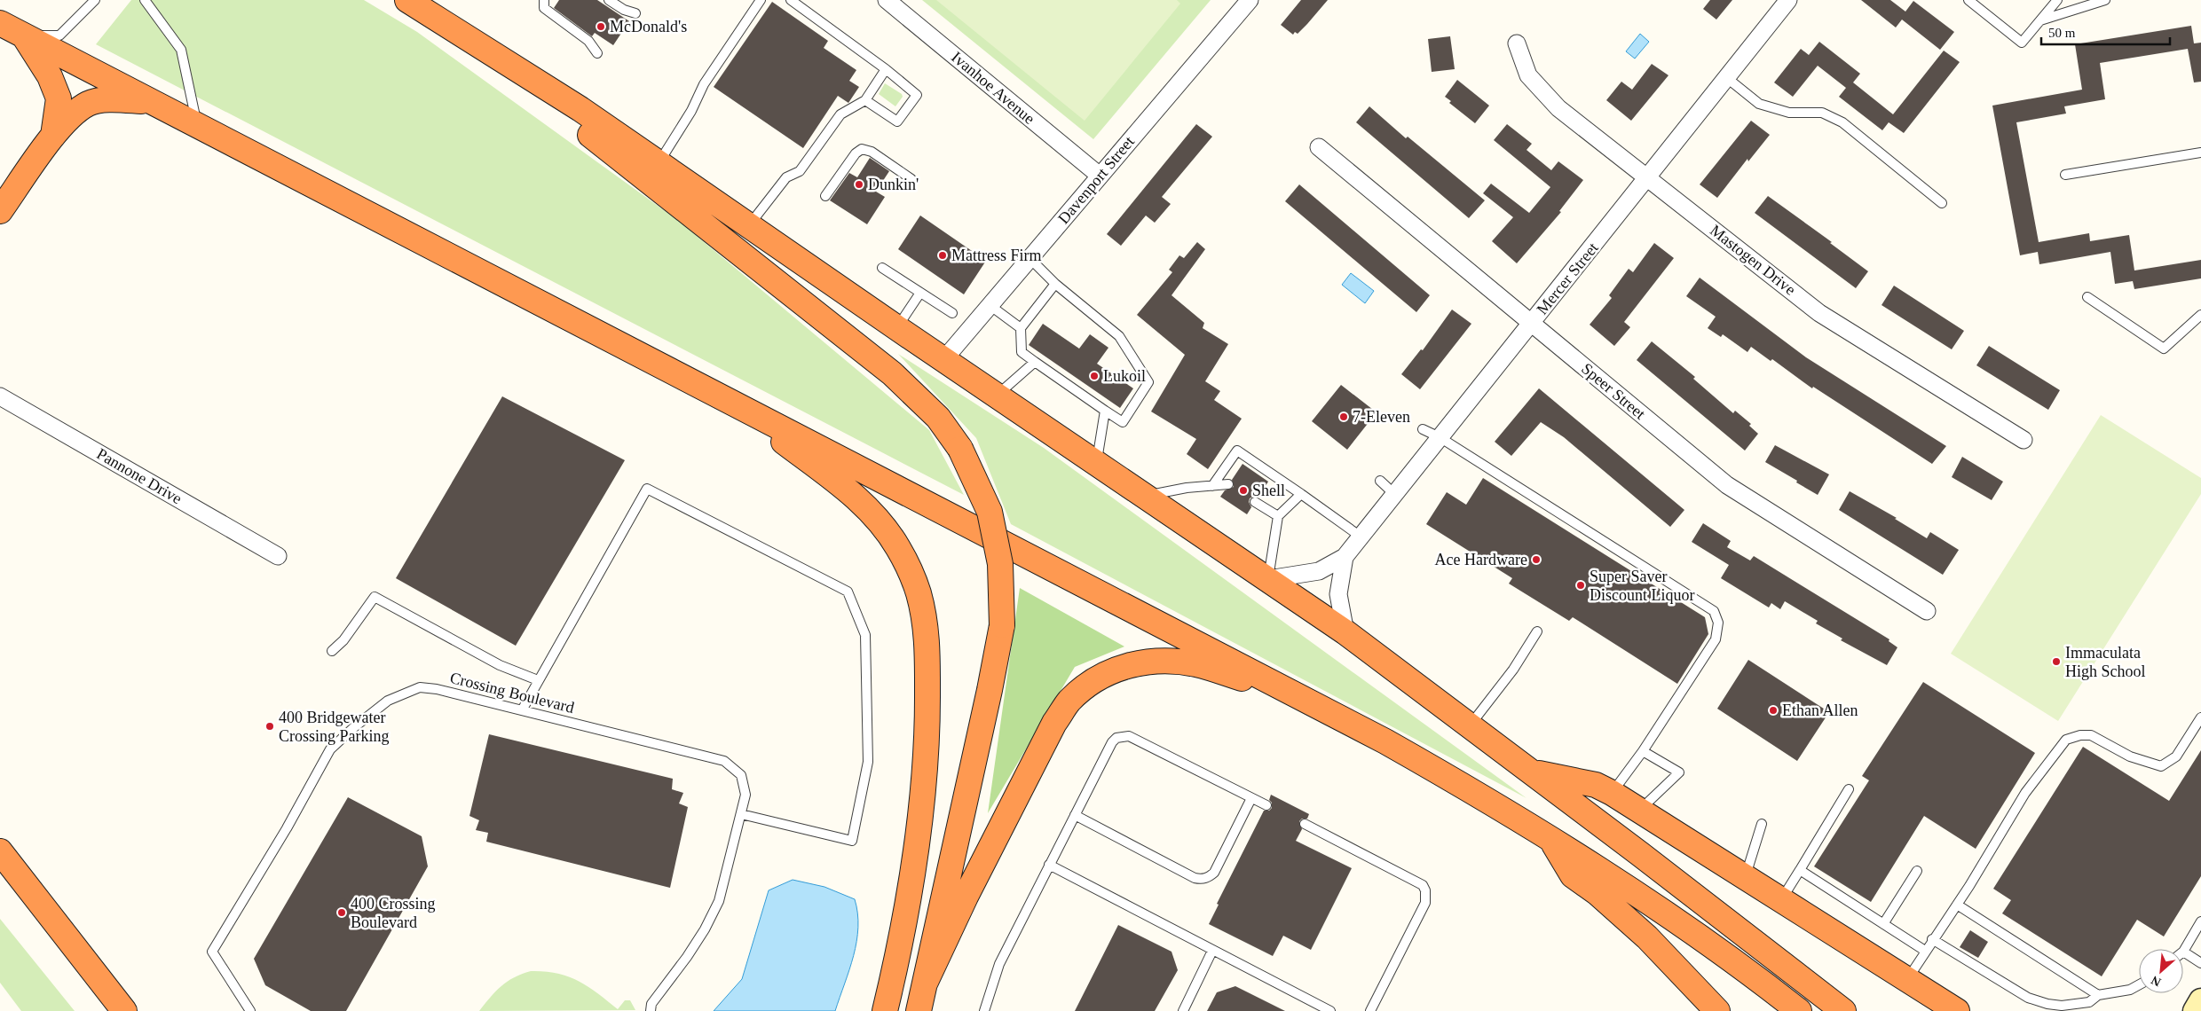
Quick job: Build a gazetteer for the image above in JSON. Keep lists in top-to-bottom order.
{
  "streets": {
    "street": [
      "Ivanhoe Avenue",
      "Davenport Street",
      "Mastogen Drive",
      "Mercer Street",
      "Speer Street",
      "Pannone Drive"
    ],
    "lane": ["Crossing Boulevard"]
  },
  "crossings": [
    ["Ivanhoe Avenue", "Davenport Street"],
    ["Mastogen Drive", "Mercer Street"],
    ["Mercer Street", "Speer Street"]
  ],
  "places": [
    "McDonald's",
    "Dunkin'",
    "Mattress Firm",
    "Lukoil",
    "7-Eleven",
    "Shell",
    "Ace Hardware",
    "Super Saver Discount Liquor",
    "Immaculata High School",
    "Ethan Allen",
    "400 Bridgewater Crossing Parking",
    "400 Crossing Boulevard"
  ],
  "scale_bar": "50 m",
  "north": "bottom left"
}
